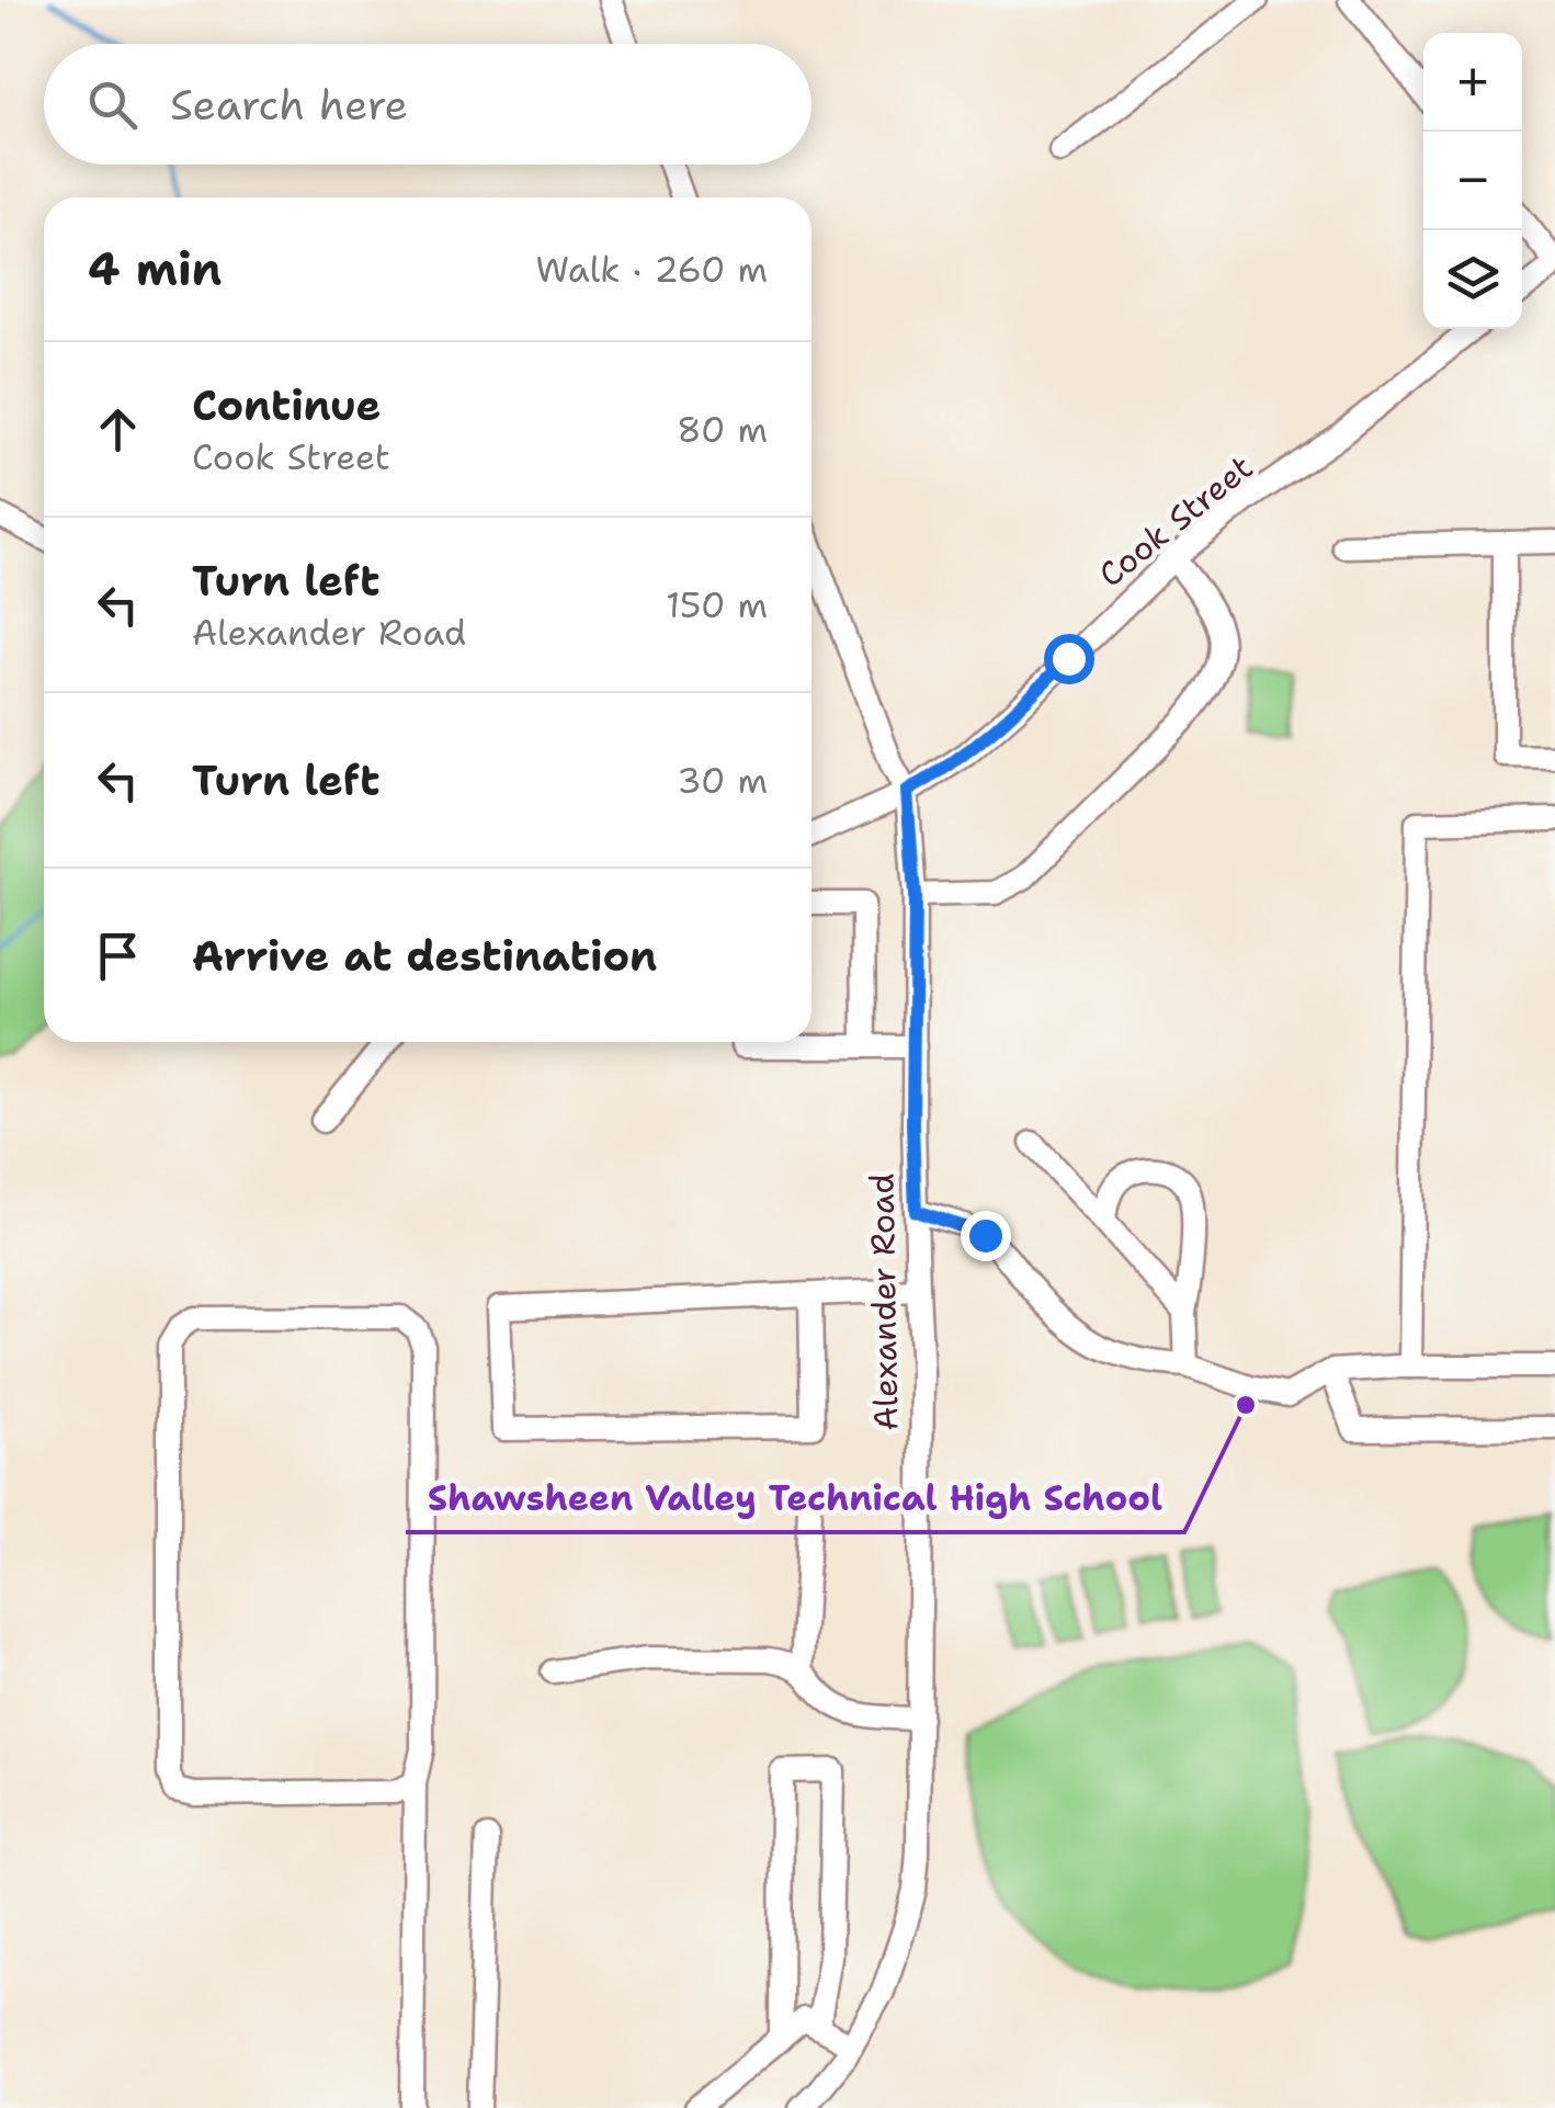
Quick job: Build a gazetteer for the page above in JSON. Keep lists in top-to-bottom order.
{
  "streets": {
    "street": ["Cook Street", "Alexander Road"]
  },
  "crossings": [
    ["Cook Street", "Alexander Road"]
  ],
  "places": ["Shawsheen Valley Technical High School"],
  "page": {
    "map_buttons": ["+", "−"],
    "search": "Search here",
    "heading": ["4 min", "Walk · 260 m"],
    "list": [
      ["Continue", "Cook Street", "80 m"],
      ["Turn left", "Alexander Road", "150 m"],
      ["Turn left", "30 m"],
      "Arrive at destination"
    ]
  }
}
